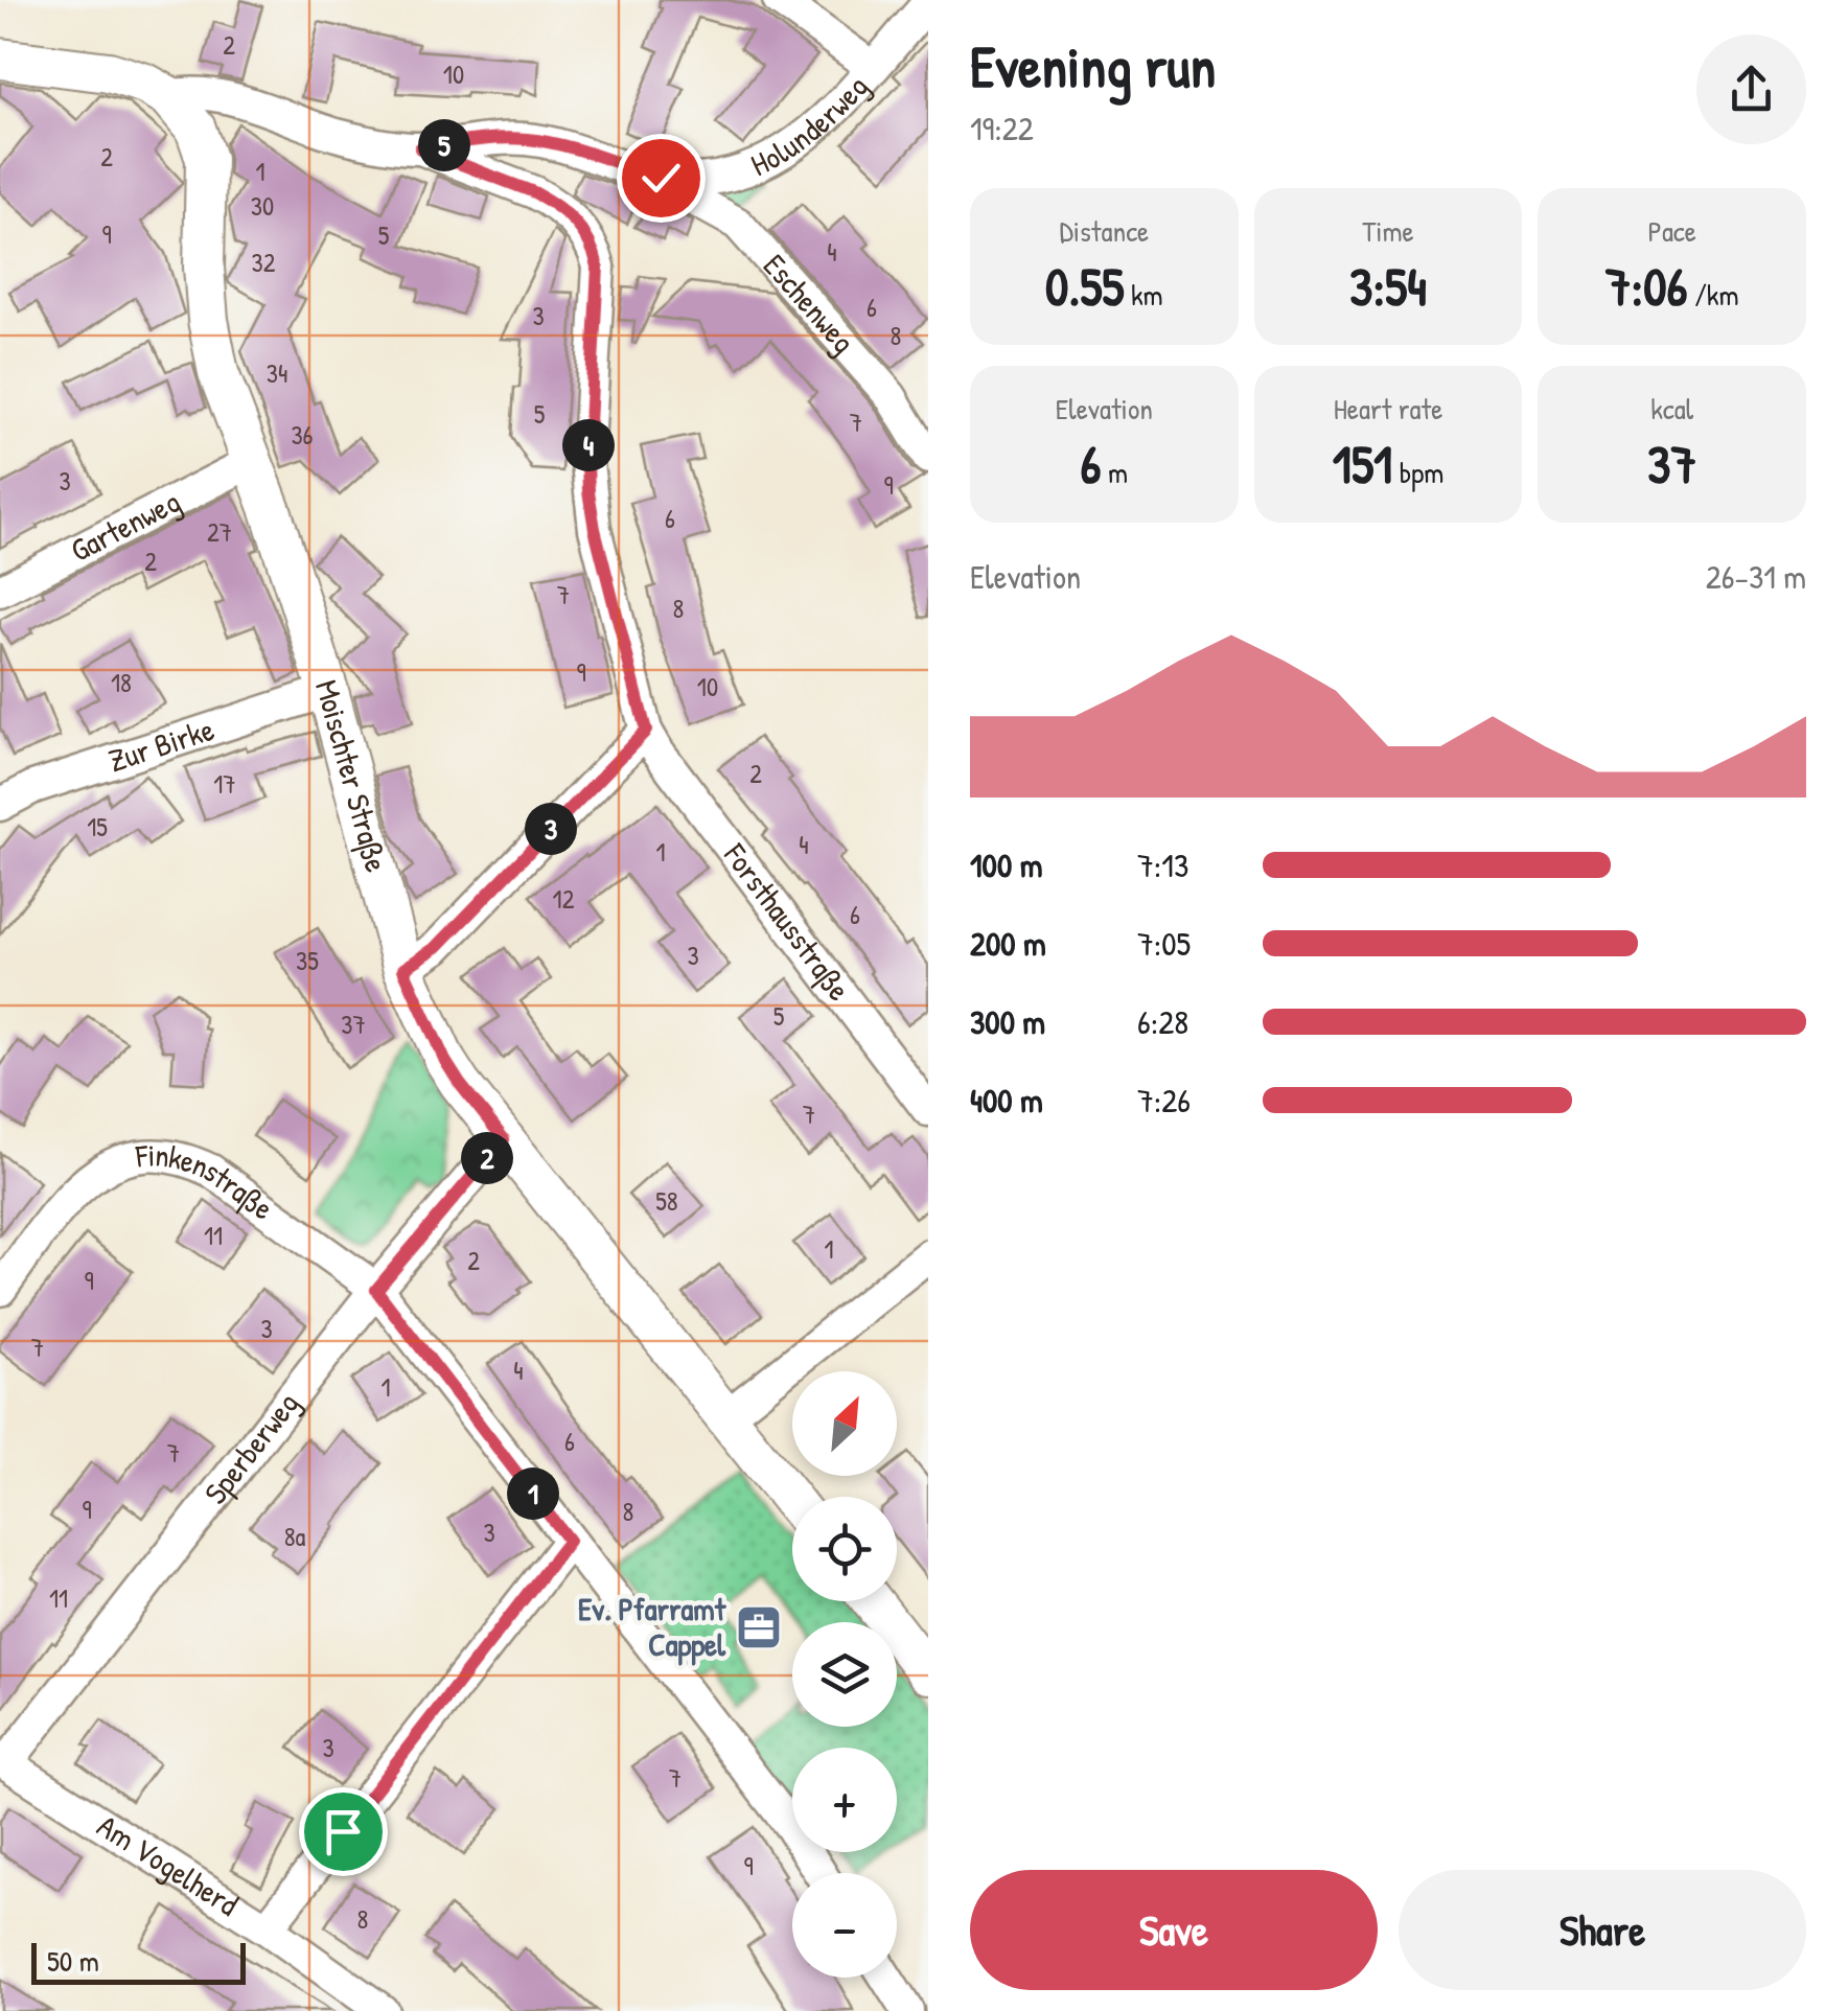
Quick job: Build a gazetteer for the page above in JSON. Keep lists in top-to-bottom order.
{
  "streets": {
    "street": [
      "Holunderweg",
      "Eschenweg",
      "Gartenweg",
      "Zur Birke",
      "Moischter Straße",
      "Forsthausstraße",
      "Finkenstraße",
      "Sperberweg",
      "Am Vogelherd"
    ]
  },
  "crossings": [
    ["Holunderweg", "Eschenweg"],
    ["Holunderweg", "Moischter Straße"],
    ["Holunderweg", "Forsthausstraße"],
    ["Gartenweg", "Moischter Straße"],
    ["Zur Birke", "Moischter Straße"],
    ["Moischter Straße", "Sperberweg"],
    ["Finkenstraße", "Sperberweg"],
    ["Sperberweg", "Am Vogelherd"]
  ],
  "places": {
    "office": ["Ev. Pfarramt Cappel"]
  },
  "house_numbers": [
    "2",
    "10",
    "2",
    "1",
    "30",
    "9",
    "5",
    "4",
    "32",
    "6",
    "3",
    "8",
    "34",
    "5",
    "7",
    "36",
    "3",
    "9",
    "6",
    "27",
    "2",
    "7",
    "8",
    "9",
    "18",
    "10",
    "2",
    "17",
    "15",
    "4",
    "1",
    "12",
    "6",
    "3",
    "35",
    "5",
    "37",
    "7",
    "58",
    "11",
    "1",
    "2",
    "9",
    "3",
    "7",
    "4",
    "1",
    "6",
    "7",
    "9",
    "8",
    "3",
    "8a",
    "11",
    "3",
    "7",
    "9",
    "8"
  ],
  "scale_bar": "50 m",
  "north": "top right",
  "page": {
    "heading": ["Evening run", "19:22"],
    "pins": [
      "5",
      "4",
      "3",
      "2",
      "1"
    ],
    "stats": [
      ["Distance", "0.55 km"],
      ["Time", "3:54"],
      ["Pace", "7:06 /km"],
      ["Elevation", "6 m"],
      ["Heart rate", "151 bpm"],
      ["kcal", "37"]
    ],
    "chart": ["Elevation", "26–31 m"],
    "list": [
      {
        "name": "100 m",
        "note": "7:13"
      },
      {
        "name": "200 m",
        "note": "7:05"
      },
      {
        "name": "300 m",
        "note": "6:28"
      },
      {
        "name": "400 m",
        "note": "7:26"
      }
    ],
    "map_buttons": ["+", "−"],
    "buttons": ["Save", "Share"],
    "scale": "50 m"
  }
}
